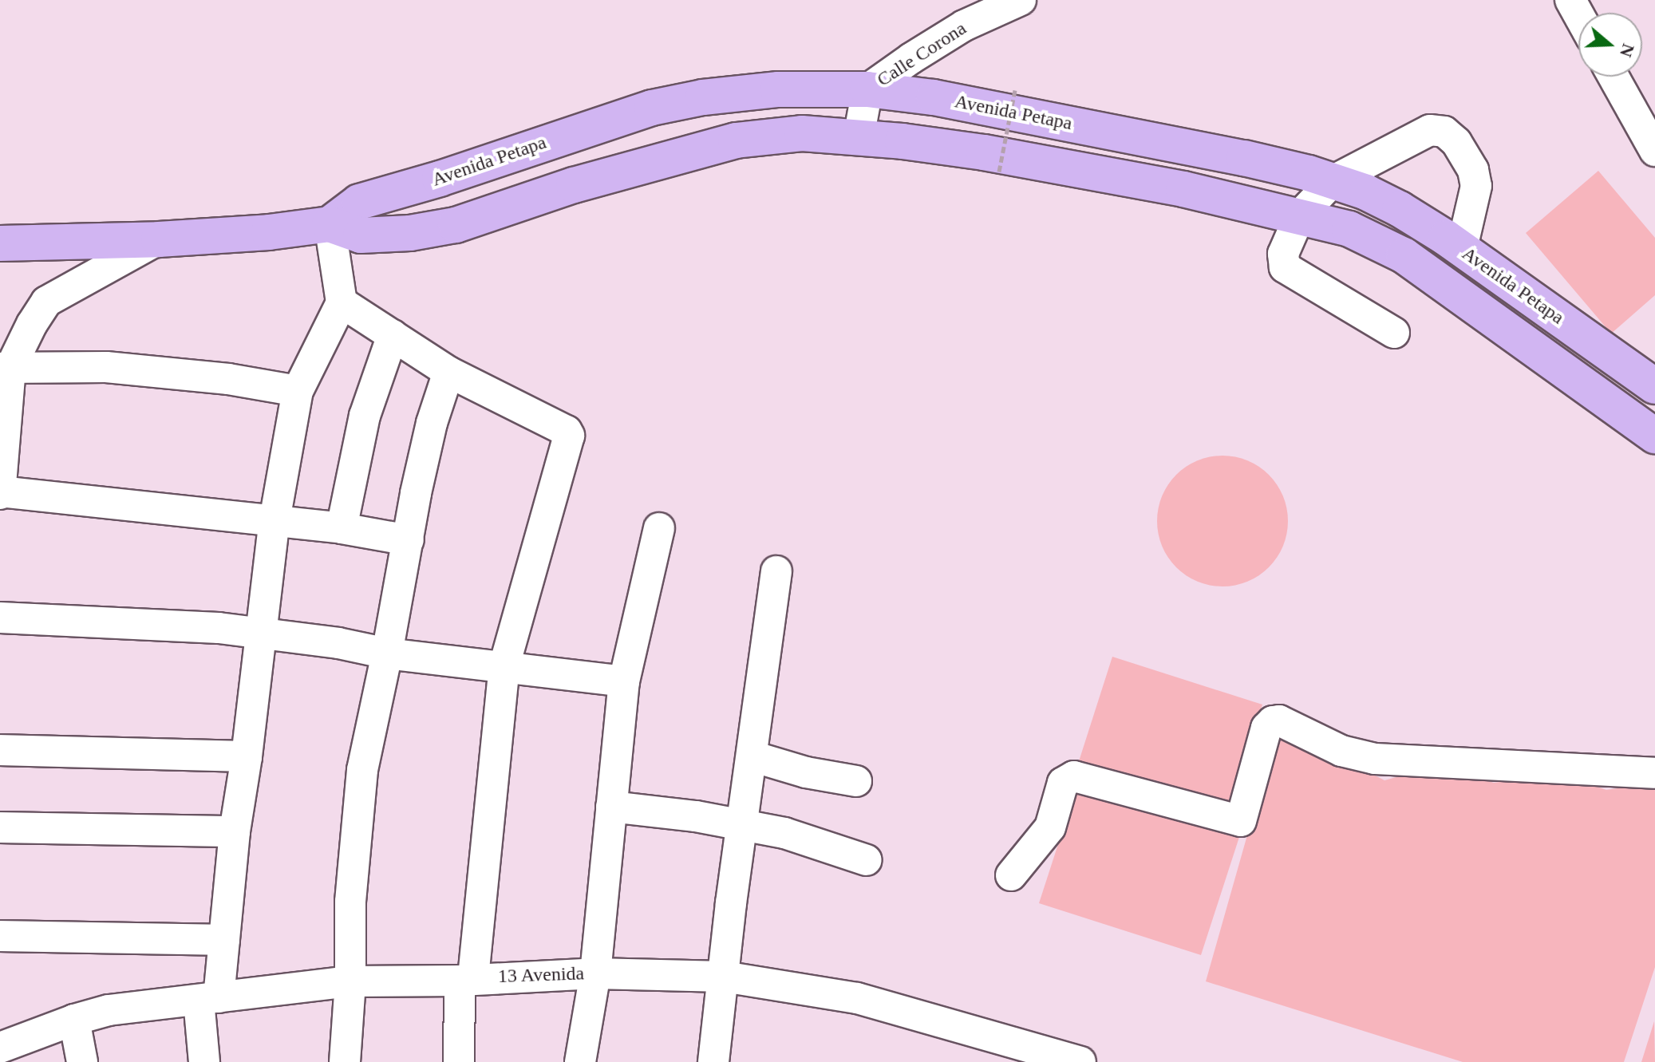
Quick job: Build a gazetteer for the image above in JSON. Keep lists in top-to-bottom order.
{
  "streets": {
    "main road": ["Avenida Petapa"],
    "street": ["Calle Corona", "13 Avenida"]
  },
  "crossings": [
    ["Calle Corona", "Avenida Petapa"]
  ],
  "north": "right"
}
